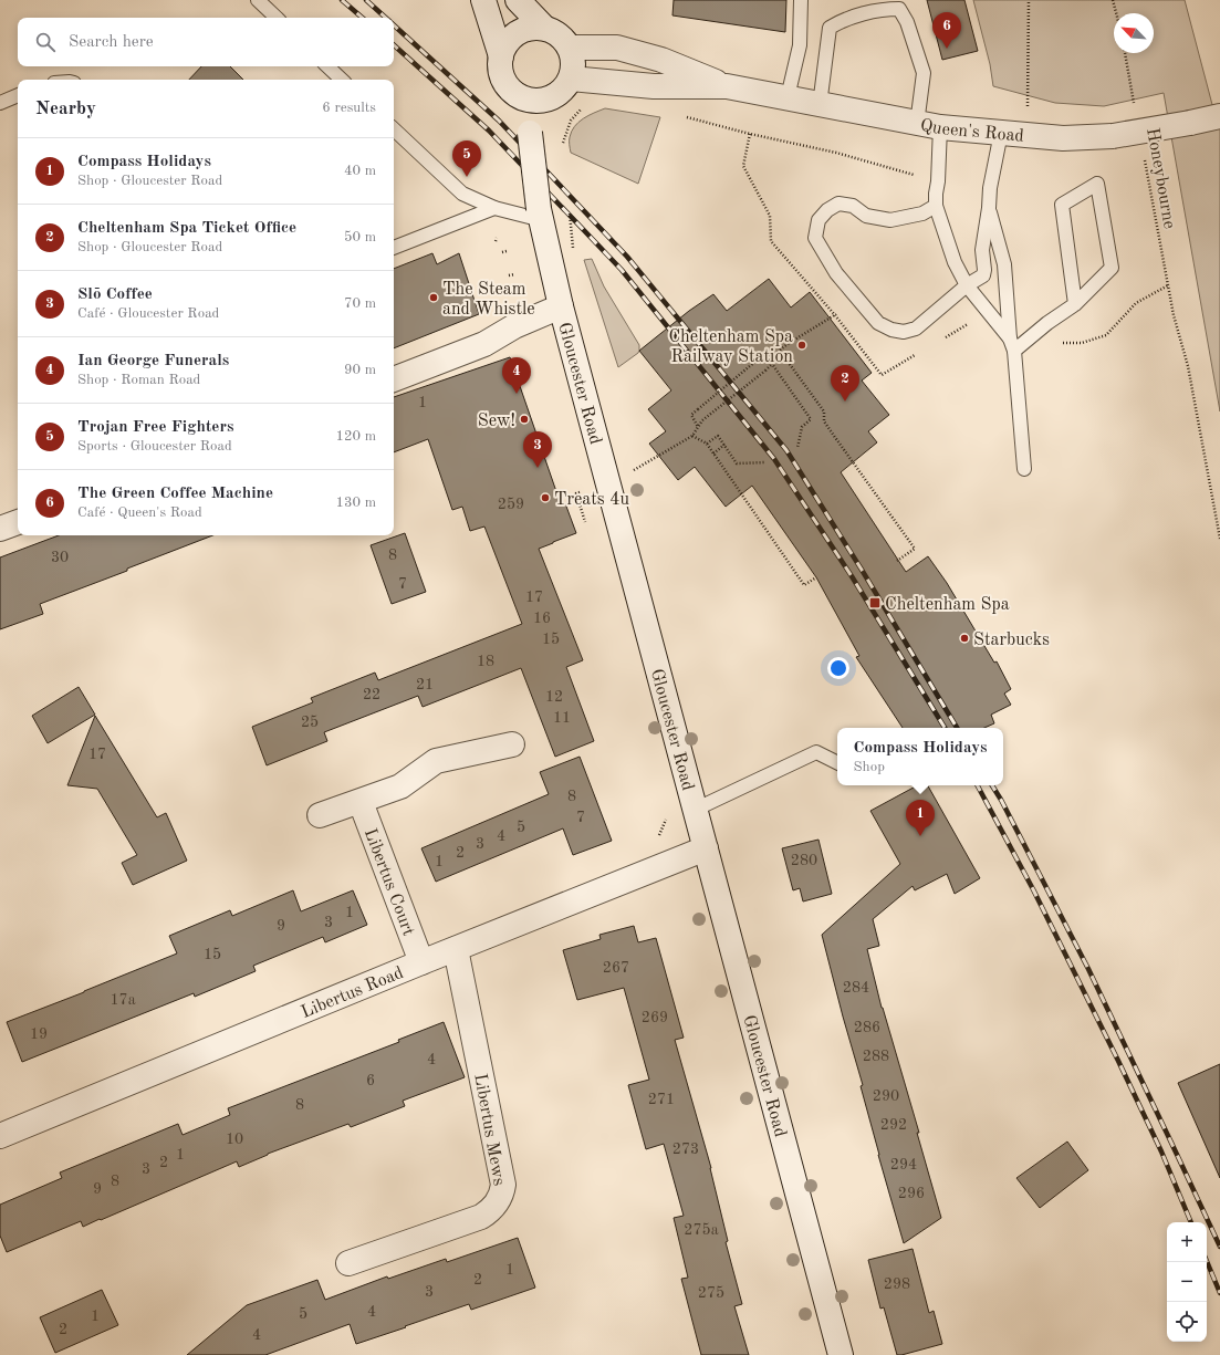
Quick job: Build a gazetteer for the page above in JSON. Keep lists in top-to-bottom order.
{
  "streets": {
    "street": [
      "Queen's Road",
      "Gloucester Road",
      "Libertus Court",
      "Libertus Road",
      "Libertus Mews"
    ],
    "path": ["Honeybourne"]
  },
  "crossings": [
    ["Queen's Road", "Gloucester Road"],
    ["Gloucester Road", "Libertus Road"],
    ["Libertus Court", "Libertus Road"],
    ["Libertus Road", "Libertus Mews"]
  ],
  "places": {
    "other": [
      "The Steam and Whistle",
      "Cheltenham Spa Railway Station",
      "Sew!",
      "Treats 4u",
      "Starbucks"
    ],
    "transit": ["Cheltenham Spa"]
  },
  "house_numbers": [
    "1",
    "259",
    "8",
    "30",
    "7",
    "17",
    "16",
    "15",
    "18",
    "21",
    "22",
    "12",
    "11",
    "25",
    "17",
    "8",
    "7",
    "5",
    "4",
    "3",
    "2",
    "280",
    "1",
    "1",
    "3",
    "9",
    "15",
    "267",
    "284",
    "17a",
    "269",
    "286",
    "19",
    "288",
    "4",
    "6",
    "290",
    "271",
    "8",
    "292",
    "10",
    "273",
    "1",
    "2",
    "294",
    "3",
    "8",
    "9",
    "296",
    "275a",
    "1",
    "2",
    "298",
    "3",
    "275",
    "4",
    "5",
    "1",
    "2",
    "4"
  ],
  "north": "top left",
  "page": {
    "pins": [
      "6",
      "5",
      "4",
      "2",
      "3",
      "1"
    ],
    "search": "Search here",
    "heading": ["Nearby", "6 results"],
    "list": [
      {
        "mark": "1",
        "name": "Compass Holidays",
        "note": "Shop · Gloucester Road",
        "value": "40 m"
      },
      {
        "mark": "2",
        "name": "Cheltenham Spa Ticket Office",
        "note": "Shop · Gloucester Road",
        "value": "50 m"
      },
      {
        "mark": "3",
        "name": "Slō Coffee",
        "note": "Café · Gloucester Road",
        "value": "70 m"
      },
      {
        "mark": "4",
        "name": "Ian George Funerals",
        "note": "Shop · Roman Road",
        "value": "90 m"
      },
      {
        "mark": "5",
        "name": "Trojan Free Fighters",
        "note": "Sports · Gloucester Road",
        "value": "120 m"
      },
      {
        "mark": "6",
        "name": "The Green Coffee Machine",
        "note": "Café · Queen's Road",
        "value": "130 m"
      }
    ],
    "popup": ["Compass Holidays", "Shop"],
    "map_buttons": ["+", "−"]
  }
}
